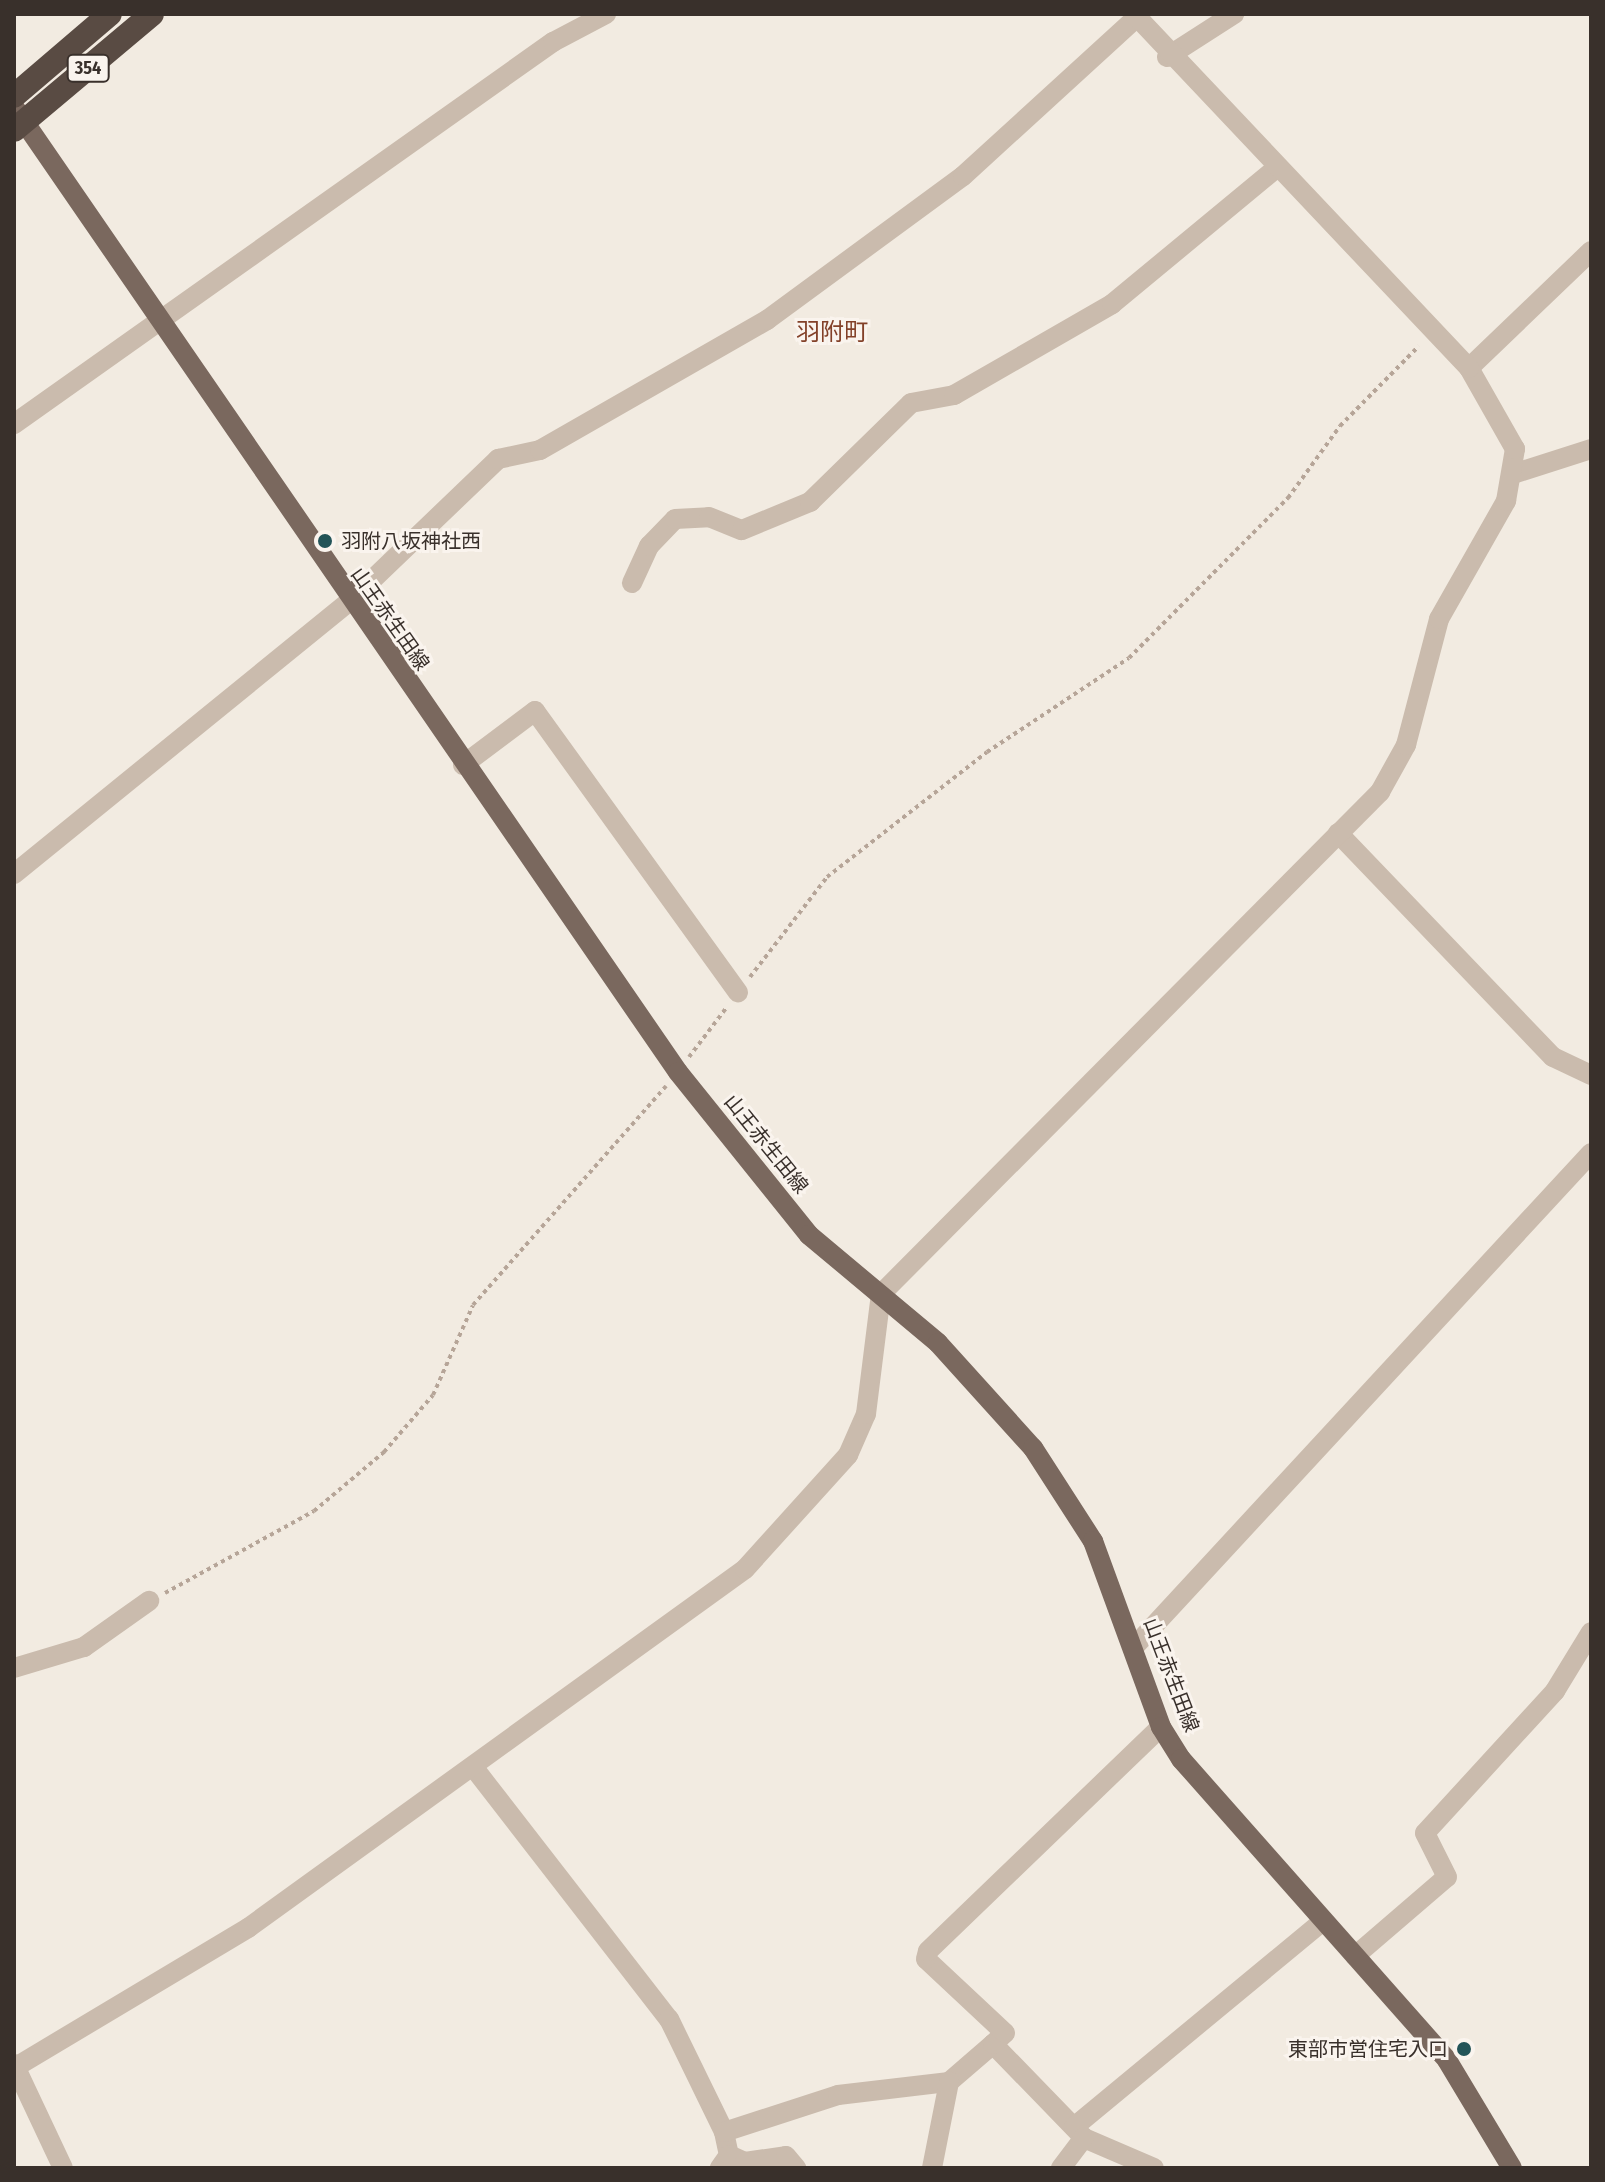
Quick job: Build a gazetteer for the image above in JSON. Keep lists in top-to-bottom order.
{
  "streets": {
    "highway": ["354"],
    "main road": ["山王赤生田線"]
  },
  "crossings": [
    ["354", "山王赤生田線"]
  ],
  "districts": ["羽附町"],
  "places": ["羽附八坂神社西", "東部市営住宅入口"]
}
